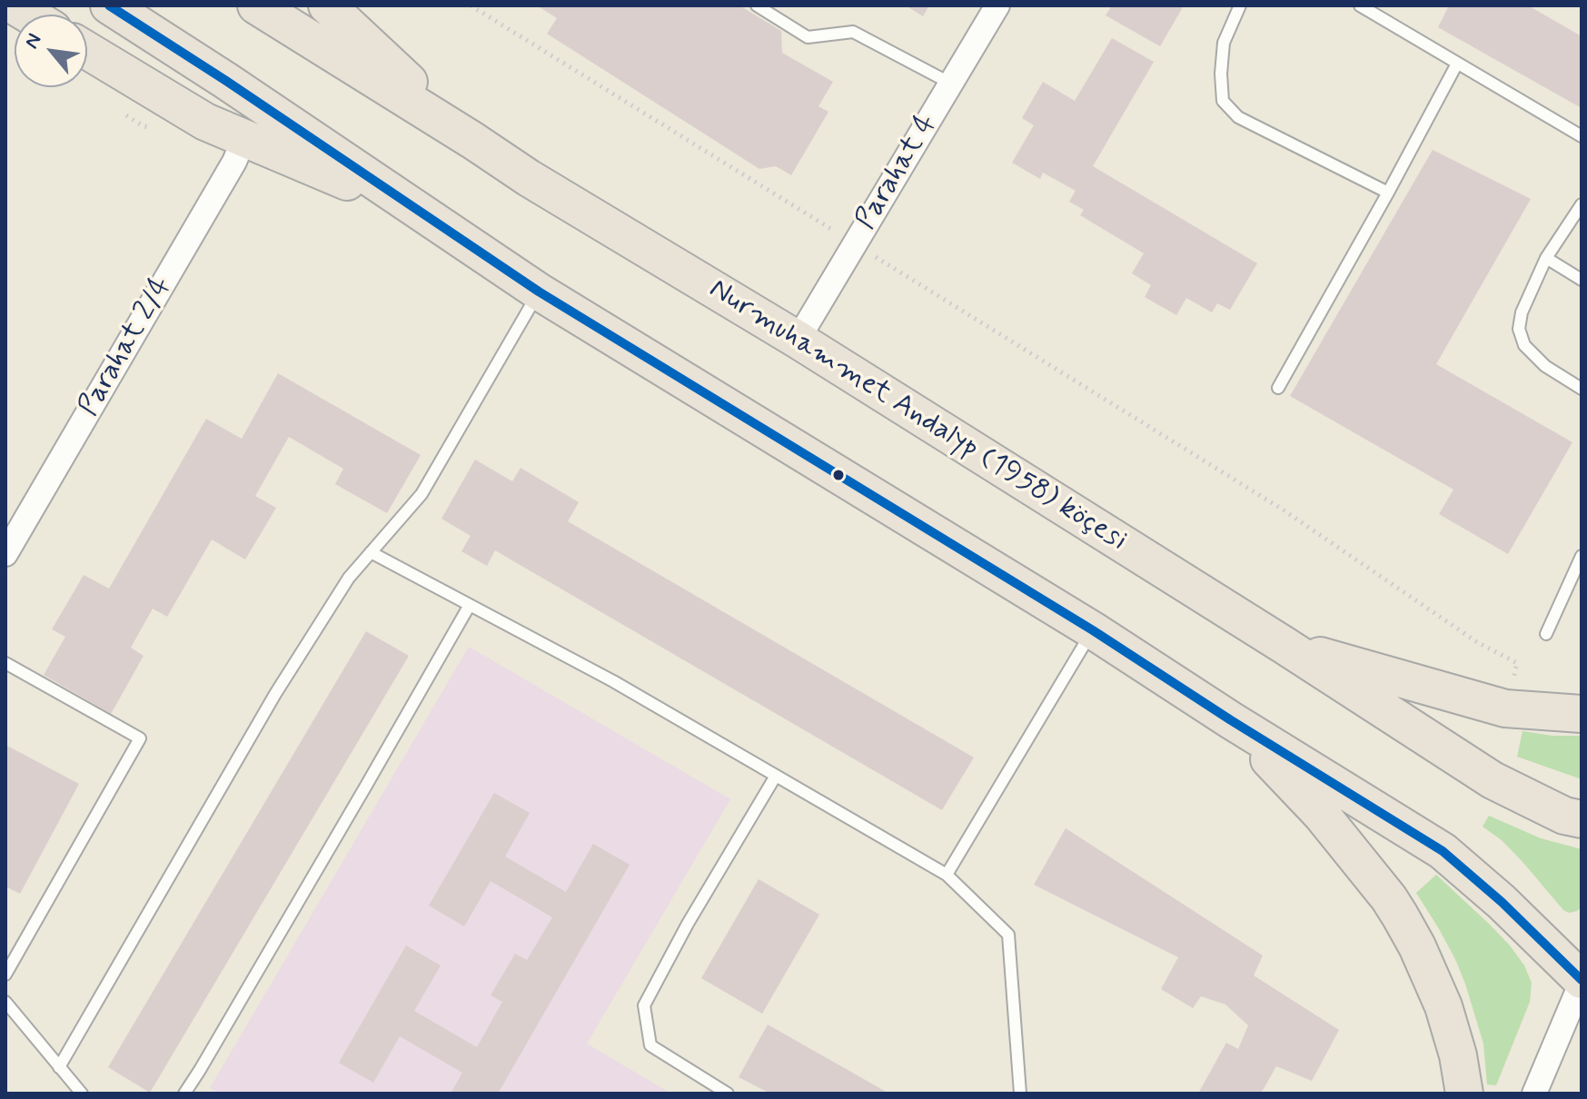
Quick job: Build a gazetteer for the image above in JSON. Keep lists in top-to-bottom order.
{
  "streets": {
    "main road": ["Nurmuhammet Andalyp (1958) köçesi"],
    "street": ["Parahat 4", "Parahat 2/4"]
  },
  "crossings": [
    ["Parahat 4", "Nurmuhammet Andalyp (1958) köçesi"]
  ],
  "north": "top left"
}
